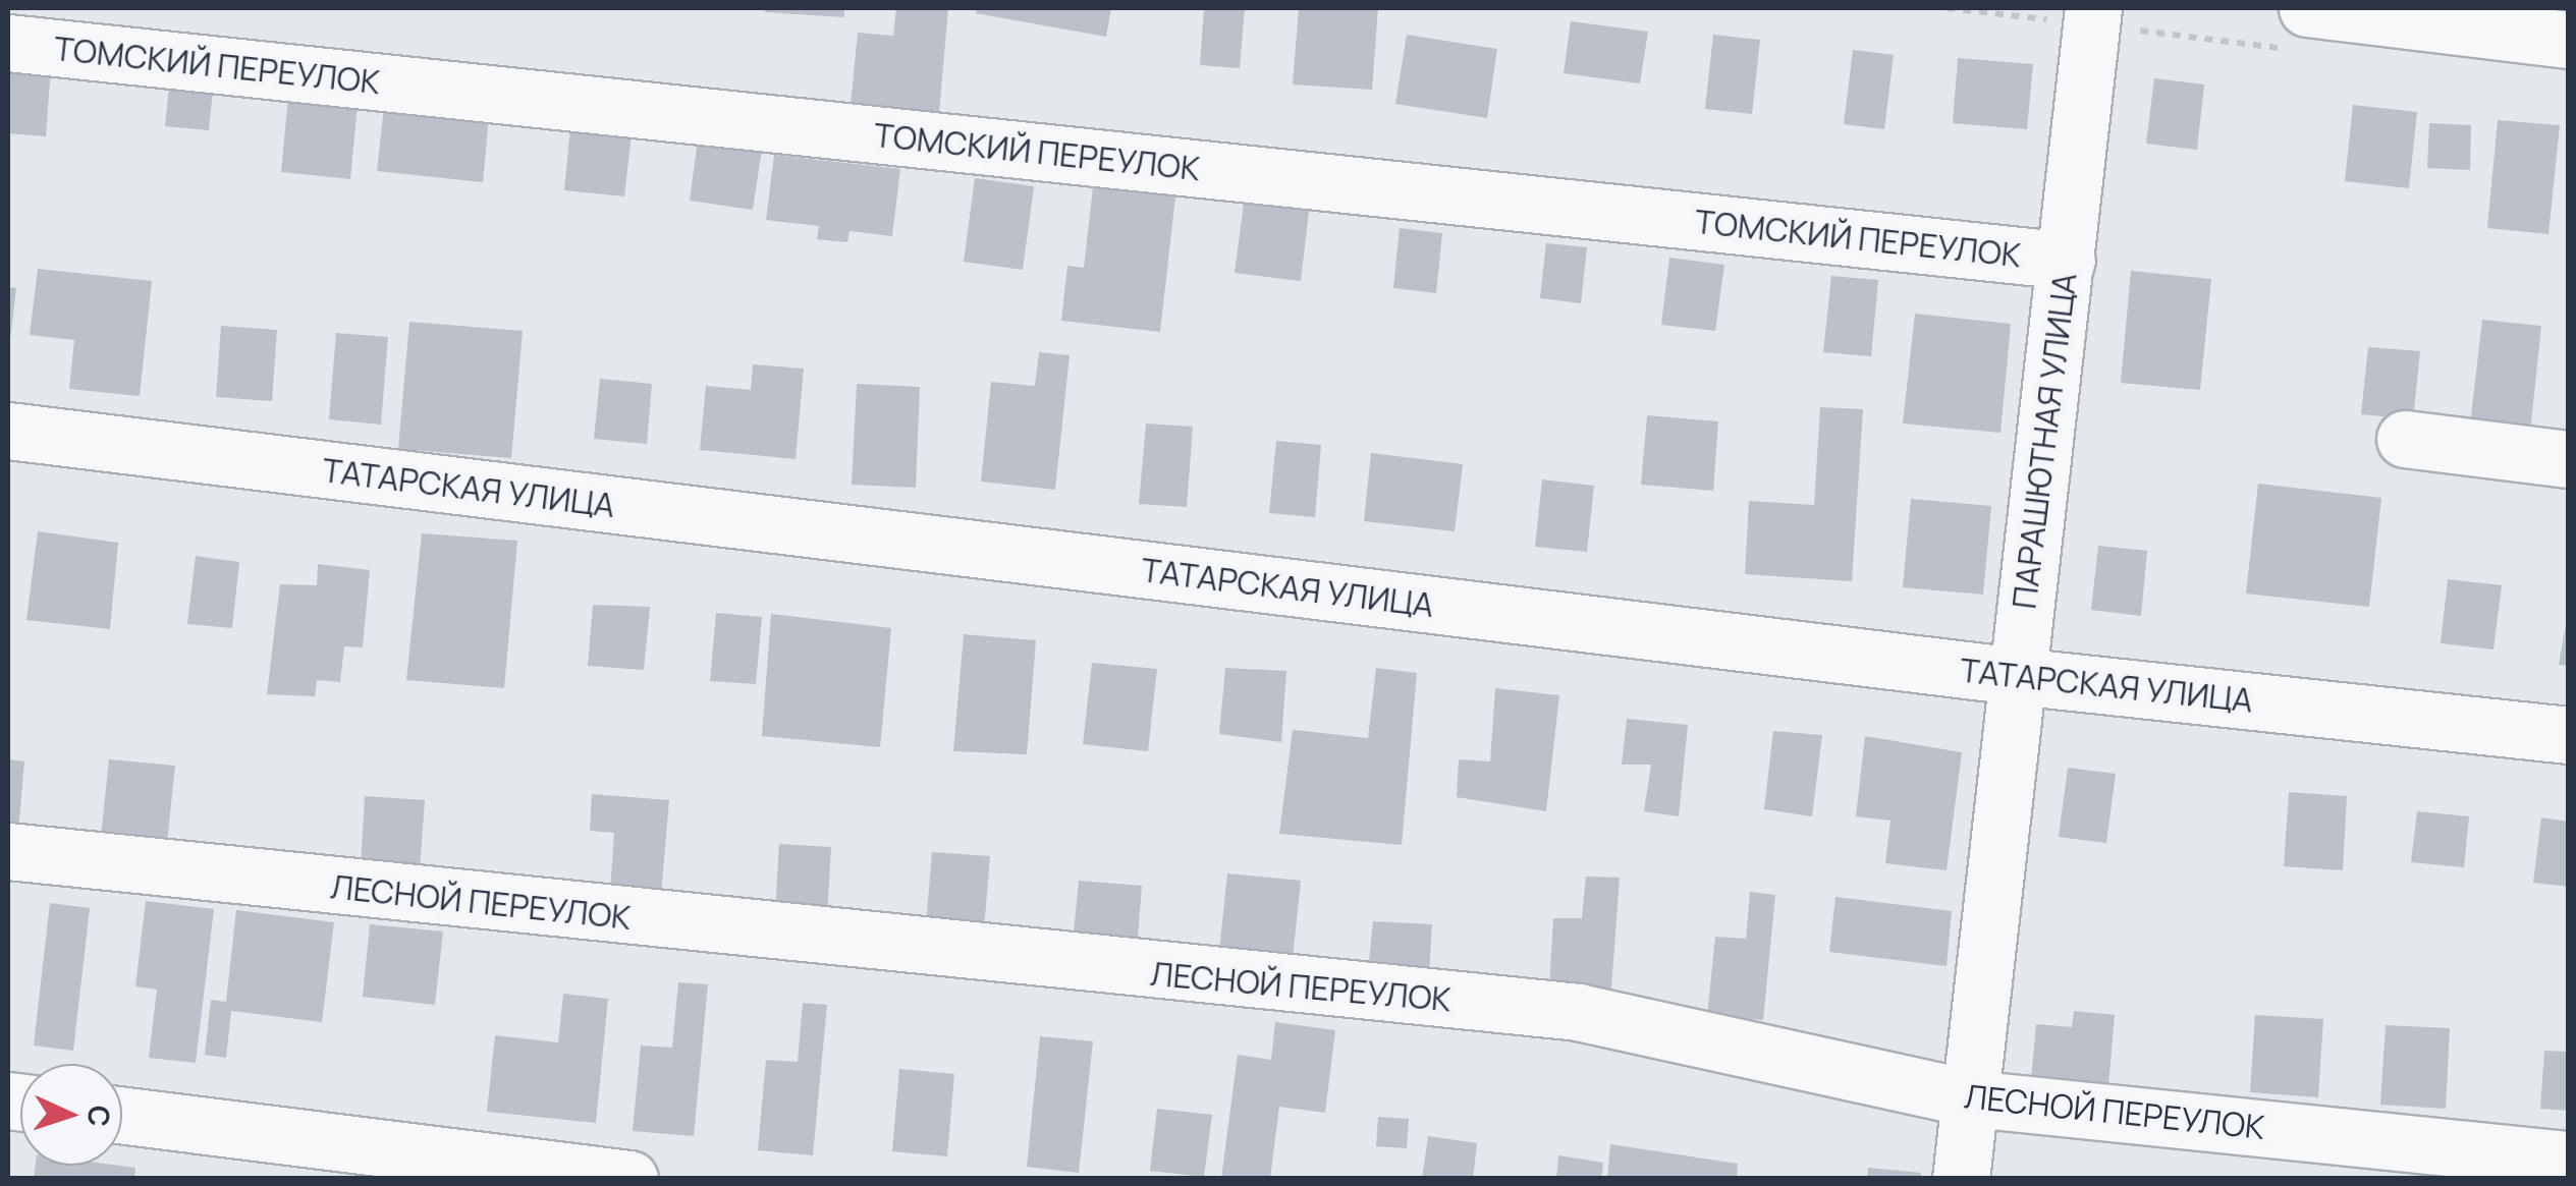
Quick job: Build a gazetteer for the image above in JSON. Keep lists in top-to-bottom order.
{
  "streets": {
    "street": [
      "ТОМСКИЙ ПЕРЕУЛОК",
      "ПАРАШЮТНАЯ УЛИЦА",
      "ТАТАРСКАЯ УЛИЦА",
      "ЛЕСНОЙ ПЕРЕУЛОК"
    ]
  },
  "crossings": [
    ["ТОМСКИЙ ПЕРЕУЛОК", "ПАРАШЮТНАЯ УЛИЦА"],
    ["ПАРАШЮТНАЯ УЛИЦА", "ТАТАРСКАЯ УЛИЦА"],
    ["ПАРАШЮТНАЯ УЛИЦА", "ЛЕСНОЙ ПЕРЕУЛОК"]
  ],
  "north": "right"
}
